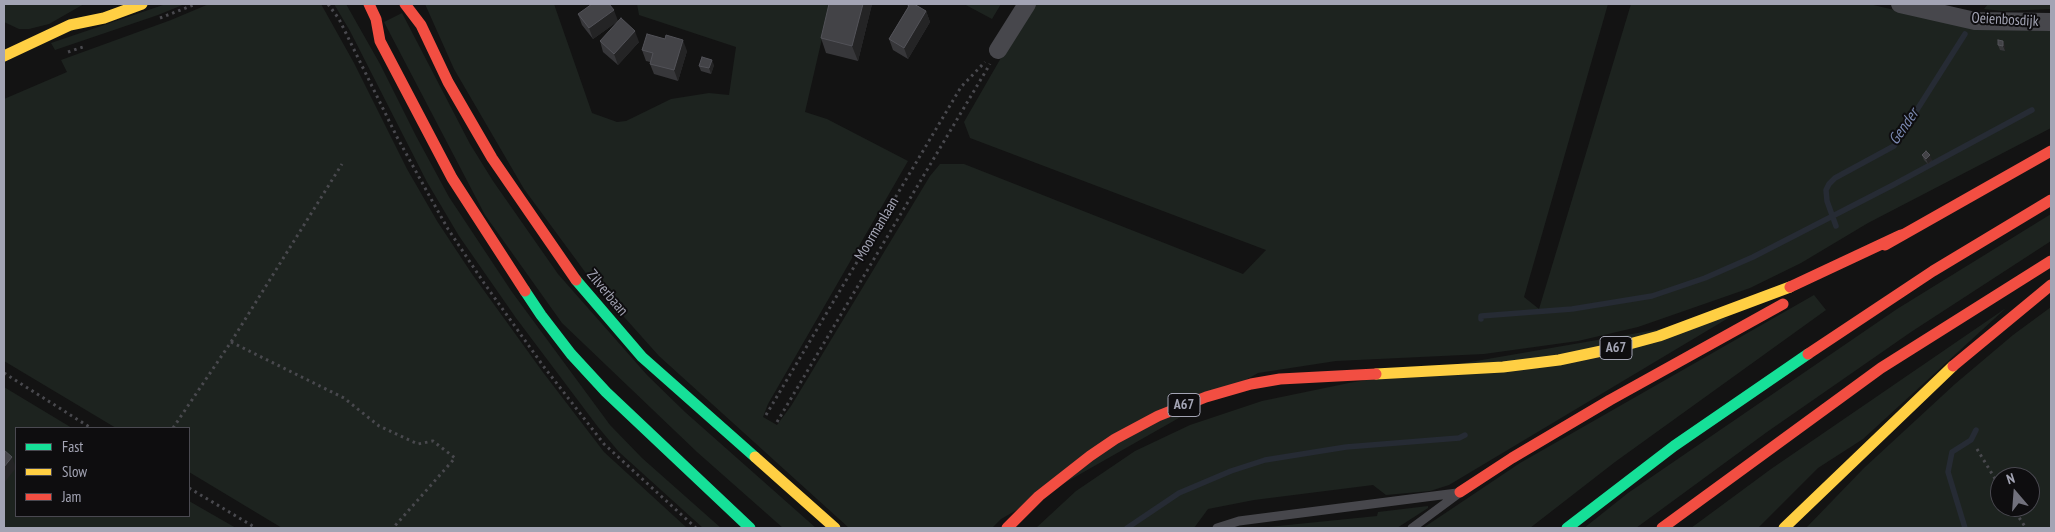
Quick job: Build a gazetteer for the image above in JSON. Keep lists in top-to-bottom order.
{
  "streets": {
    "main road": ["Zilverbaan", "A67"],
    "street": ["Oeienbosdijk"],
    "path": ["Moormanlaan"]
  },
  "water": ["Gender"],
  "legend": ["Fast", "Slow", "Jam"],
  "north": "top"
}
